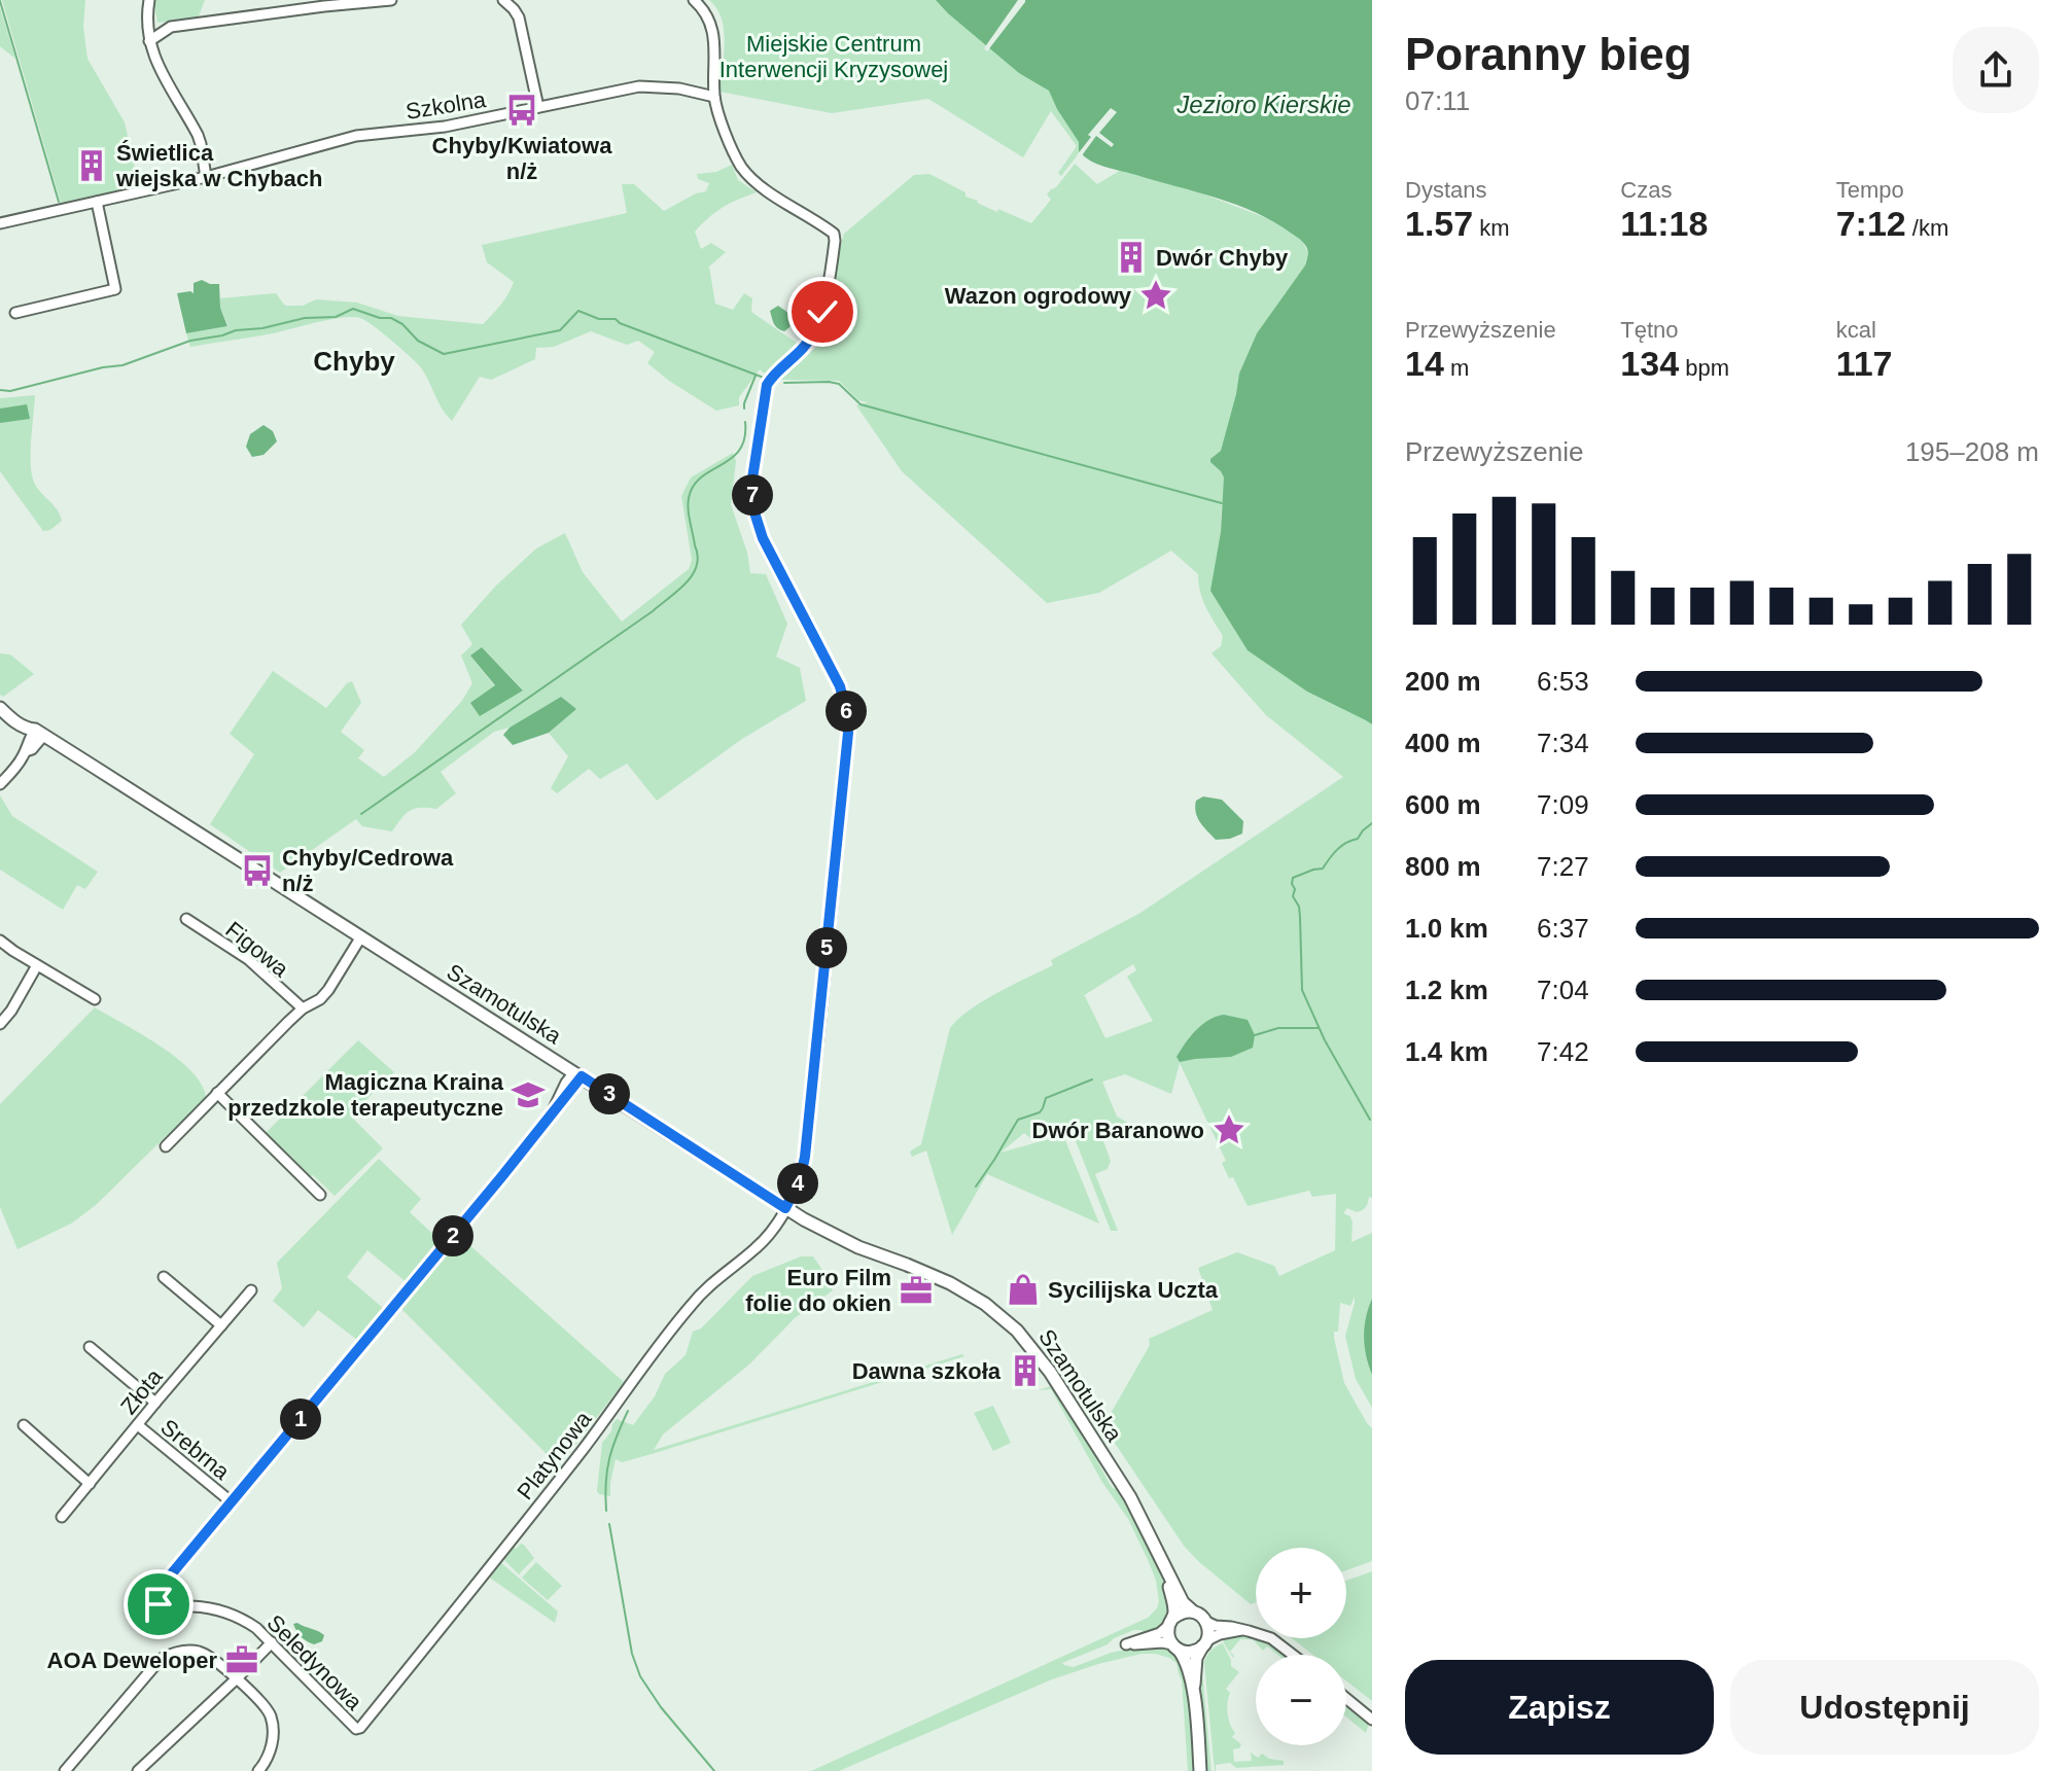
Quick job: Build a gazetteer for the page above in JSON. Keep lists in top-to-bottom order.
{
  "streets": {
    "street": [
      "Szkolna",
      "Figowa",
      "Szamotulska",
      "Złota",
      "Srebrna",
      "Platynowa",
      "Seledynowa"
    ]
  },
  "crossings": [
    ["Szkolna", "Platynowa"],
    ["Szamotulska", "Platynowa"],
    ["Złota", "Srebrna"],
    ["Srebrna", "Seledynowa"],
    ["Platynowa", "Seledynowa"]
  ],
  "districts": ["Chyby"],
  "water": ["Jezioro Kierskie"],
  "parks": ["Miejskie Centrum Interwencji Kryzysowej"],
  "places": {
    "bus stop": ["Chyby/Kwiatowa n/ż", "Chyby/Cedrowa n/ż"],
    "building": ["Świetlica wiejska w Chybach", "Dwór Chyby", "Dawna szkoła"],
    "place": ["Wazon ogrodowy", "Dwór Baranowo"],
    "school or university": ["Magiczna Kraina przedzkole terapeutyczne"],
    "shop": ["Sycilijska Uczta"],
    "office": ["Euro Film folie do okien", "AOA Deweloper"]
  },
  "page": {
    "heading": ["Poranny bieg", "07:11"],
    "stats": [
      ["Dystans", "1.57 km"],
      ["Czas", "11:18"],
      ["Tempo", "7:12 /km"],
      ["Przewyższenie", "14 m"],
      ["Tętno", "134 bpm"],
      ["kcal", "117"]
    ],
    "chart": ["Przewyższenie", "195–208 m"],
    "pins": [
      "7",
      "6",
      "5",
      "3",
      "4",
      "2",
      "1"
    ],
    "list": [
      {
        "name": "200 m",
        "note": "6:53"
      },
      {
        "name": "400 m",
        "note": "7:34"
      },
      {
        "name": "600 m",
        "note": "7:09"
      },
      {
        "name": "800 m",
        "note": "7:27"
      },
      {
        "name": "1.0 km",
        "note": "6:37"
      },
      {
        "name": "1.2 km",
        "note": "7:04"
      },
      {
        "name": "1.4 km",
        "note": "7:42"
      }
    ],
    "map_buttons": ["+", "−"],
    "buttons": ["Zapisz", "Udostępnij"]
  }
}
